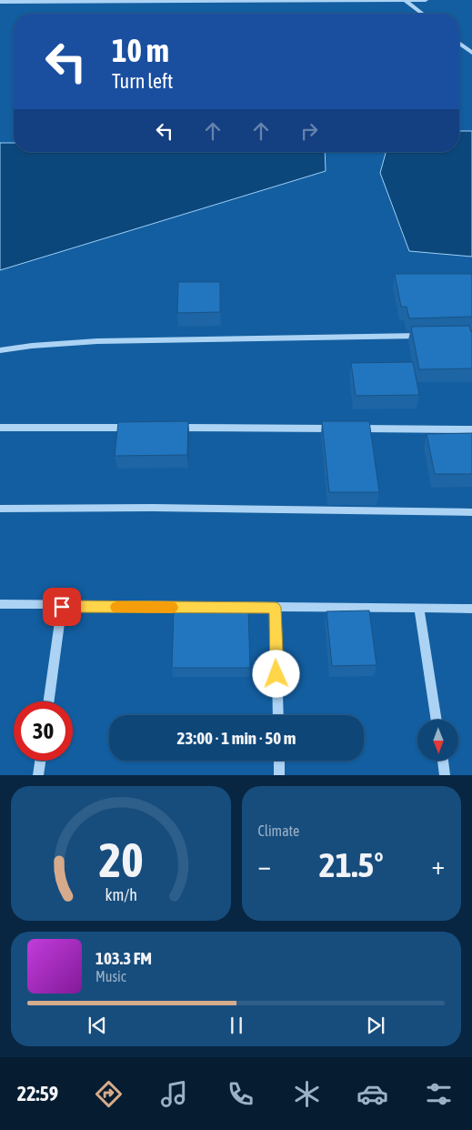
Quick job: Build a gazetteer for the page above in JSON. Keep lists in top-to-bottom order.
{
  "north": "bottom",
  "page": {
    "turn": ["10 m", "Turn left"],
    "limit": "30",
    "trip": "23:00 · 1 min · 50 m",
    "tile": "Climate",
    "heat": ["−", "21.5°", "+"],
    "song": ["103.3 FM", "Music"],
    "tabs": "22:59",
    "gauge": ["20", "km/h"]
  }
}
